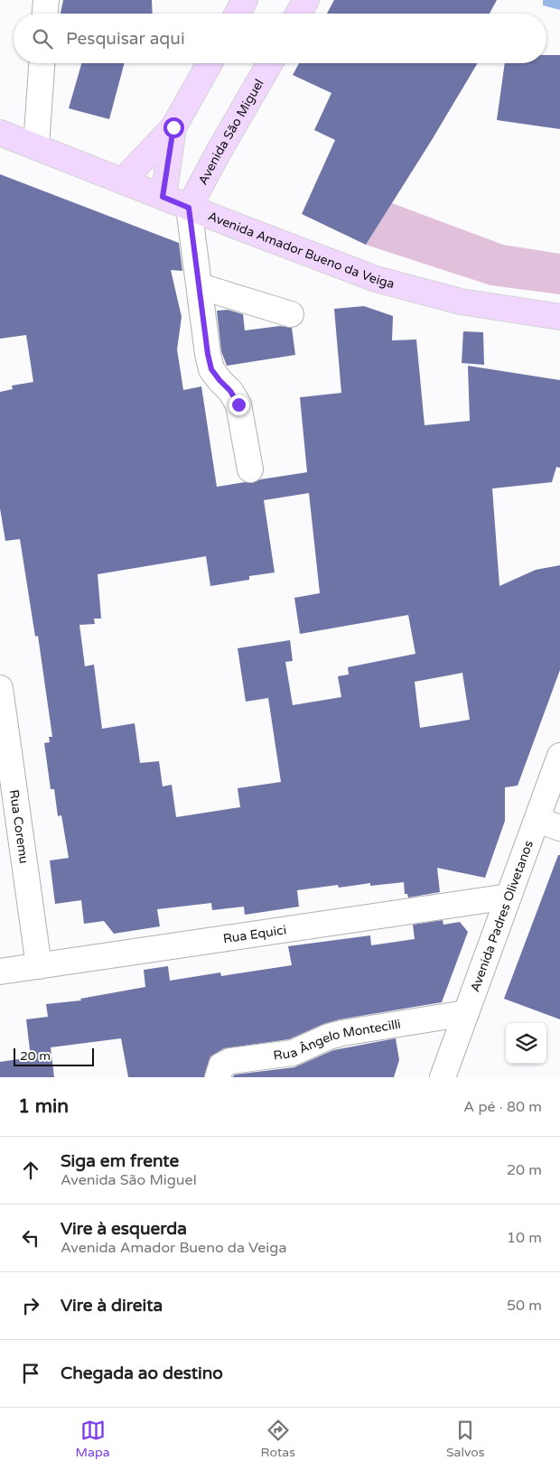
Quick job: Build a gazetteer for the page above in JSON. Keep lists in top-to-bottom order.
{
  "streets": {
    "main road": ["Avenida São Miguel", "Avenida Amador Bueno da Veiga"],
    "street": [
      "Rua Coremu",
      "Avenida Padres Olivetanos",
      "Rua Equici",
      "Rua Ângelo Montecilli"
    ]
  },
  "crossings": [
    ["Avenida São Miguel", "Avenida Amador Bueno da Veiga"],
    ["Rua Coremu", "Rua Equici"],
    ["Avenida Padres Olivetanos", "Rua Equici"],
    ["Avenida Padres Olivetanos", "Rua Ângelo Montecilli"]
  ],
  "scale_bar": "20 m",
  "page": {
    "search": "Pesquisar aqui",
    "scale": "20 m",
    "heading": ["1 min", "A pé · 80 m"],
    "list": [
      ["Siga em frente", "Avenida São Miguel", "20 m"],
      ["Vire à esquerda", "Avenida Amador Bueno da Veiga", "10 m"],
      ["Vire à direita", "50 m"],
      "Chegada ao destino"
    ],
    "nav": ["Mapa", "Rotas", "Salvos"]
  }
}
